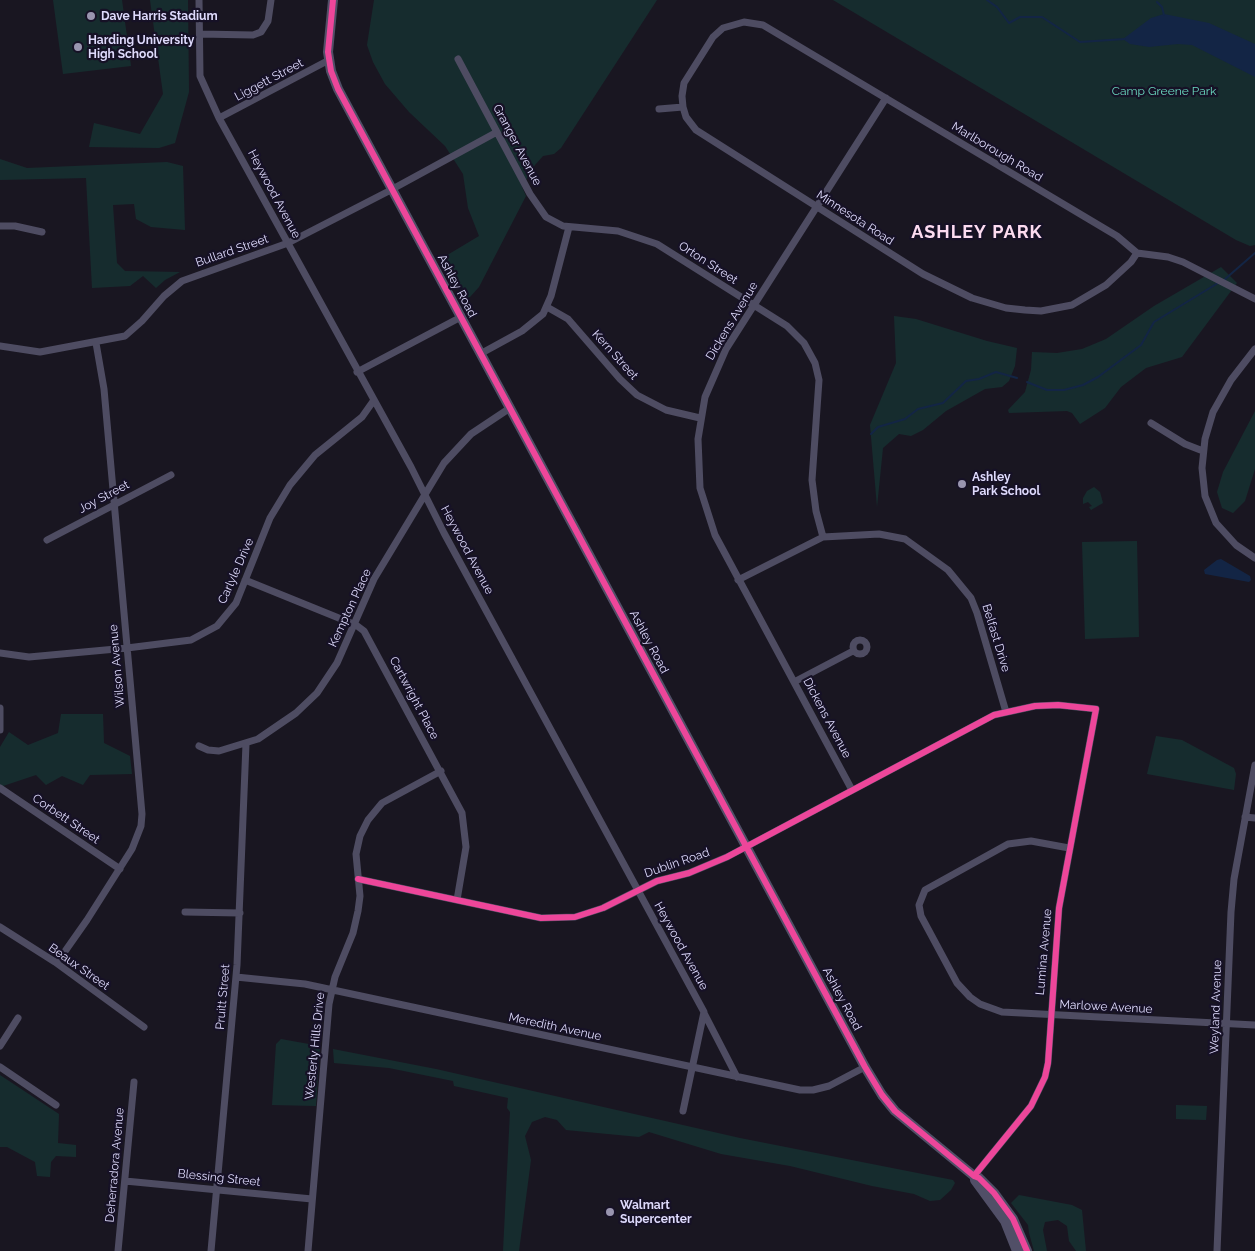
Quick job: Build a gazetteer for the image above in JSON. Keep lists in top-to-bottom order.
{
  "streets": {
    "street": [
      "Liggett Street",
      "Granger Avenue",
      "Marlborough Road",
      "Heywood Avenue",
      "Minnesota Road",
      "Bullard Street",
      "Orton Street",
      "Ashley Road",
      "Dickens Avenue",
      "Kern Street",
      "Joy Street",
      "Carlyle Drive",
      "Kempton Place",
      "Belfast Drive",
      "Wilson Avenue",
      "Cartwright Place",
      "Corbett Street",
      "Dublin Road",
      "Lumina Avenue",
      "Beaux Street",
      "Pruitt Street",
      "Marlowe Avenue",
      "Weyland Avenue",
      "Meredith Avenue",
      "Westerly Hills Drive",
      "Deherradora Avenue",
      "Blessing Street"
    ]
  },
  "crossings": [
    ["Liggett Street", "Heywood Avenue"],
    ["Liggett Street", "Ashley Road"],
    ["Granger Avenue", "Bullard Street"],
    ["Granger Avenue", "Orton Street"],
    ["Marlborough Road", "Minnesota Road"],
    ["Marlborough Road", "Dickens Avenue"],
    ["Heywood Avenue", "Bullard Street"],
    ["Heywood Avenue", "Carlyle Drive"],
    ["Heywood Avenue", "Kempton Place"],
    ["Heywood Avenue", "Dublin Road"],
    ["Heywood Avenue", "Meredith Avenue"],
    ["Minnesota Road", "Dickens Avenue"],
    ["Bullard Street", "Ashley Road"],
    ["Bullard Street", "Wilson Avenue"],
    ["Orton Street", "Dickens Avenue"],
    ["Orton Street", "Belfast Drive"],
    ["Ashley Road", "Kempton Place"],
    ["Ashley Road", "Dublin Road"],
    ["Ashley Road", "Lumina Avenue"],
    ["Ashley Road", "Meredith Avenue"],
    ["Dickens Avenue", "Kern Street"],
    ["Dickens Avenue", "Belfast Drive"],
    ["Dickens Avenue", "Dublin Road"],
    ["Joy Street", "Wilson Avenue"],
    ["Carlyle Drive", "Wilson Avenue"],
    ["Carlyle Drive", "Cartwright Place"],
    ["Kempton Place", "Cartwright Place"],
    ["Kempton Place", "Pruitt Street"],
    ["Belfast Drive", "Dublin Road"],
    ["Wilson Avenue", "Corbett Street"],
    ["Wilson Avenue", "Beaux Street"],
    ["Cartwright Place", "Dublin Road"],
    ["Cartwright Place", "Westerly Hills Drive"],
    ["Dublin Road", "Lumina Avenue"],
    ["Dublin Road", "Westerly Hills Drive"],
    ["Lumina Avenue", "Marlowe Avenue"],
    ["Pruitt Street", "Meredith Avenue"],
    ["Pruitt Street", "Blessing Street"],
    ["Marlowe Avenue", "Weyland Avenue"],
    ["Meredith Avenue", "Westerly Hills Drive"],
    ["Westerly Hills Drive", "Blessing Street"],
    ["Deherradora Avenue", "Blessing Street"]
  ],
  "districts": ["ASHLEY PARK"],
  "parks": ["Camp Greene Park"],
  "places": [
    "Dave Harris Stadium",
    "Harding University High School",
    "Ashley Park School",
    "Walmart Supercenter"
  ]
}
